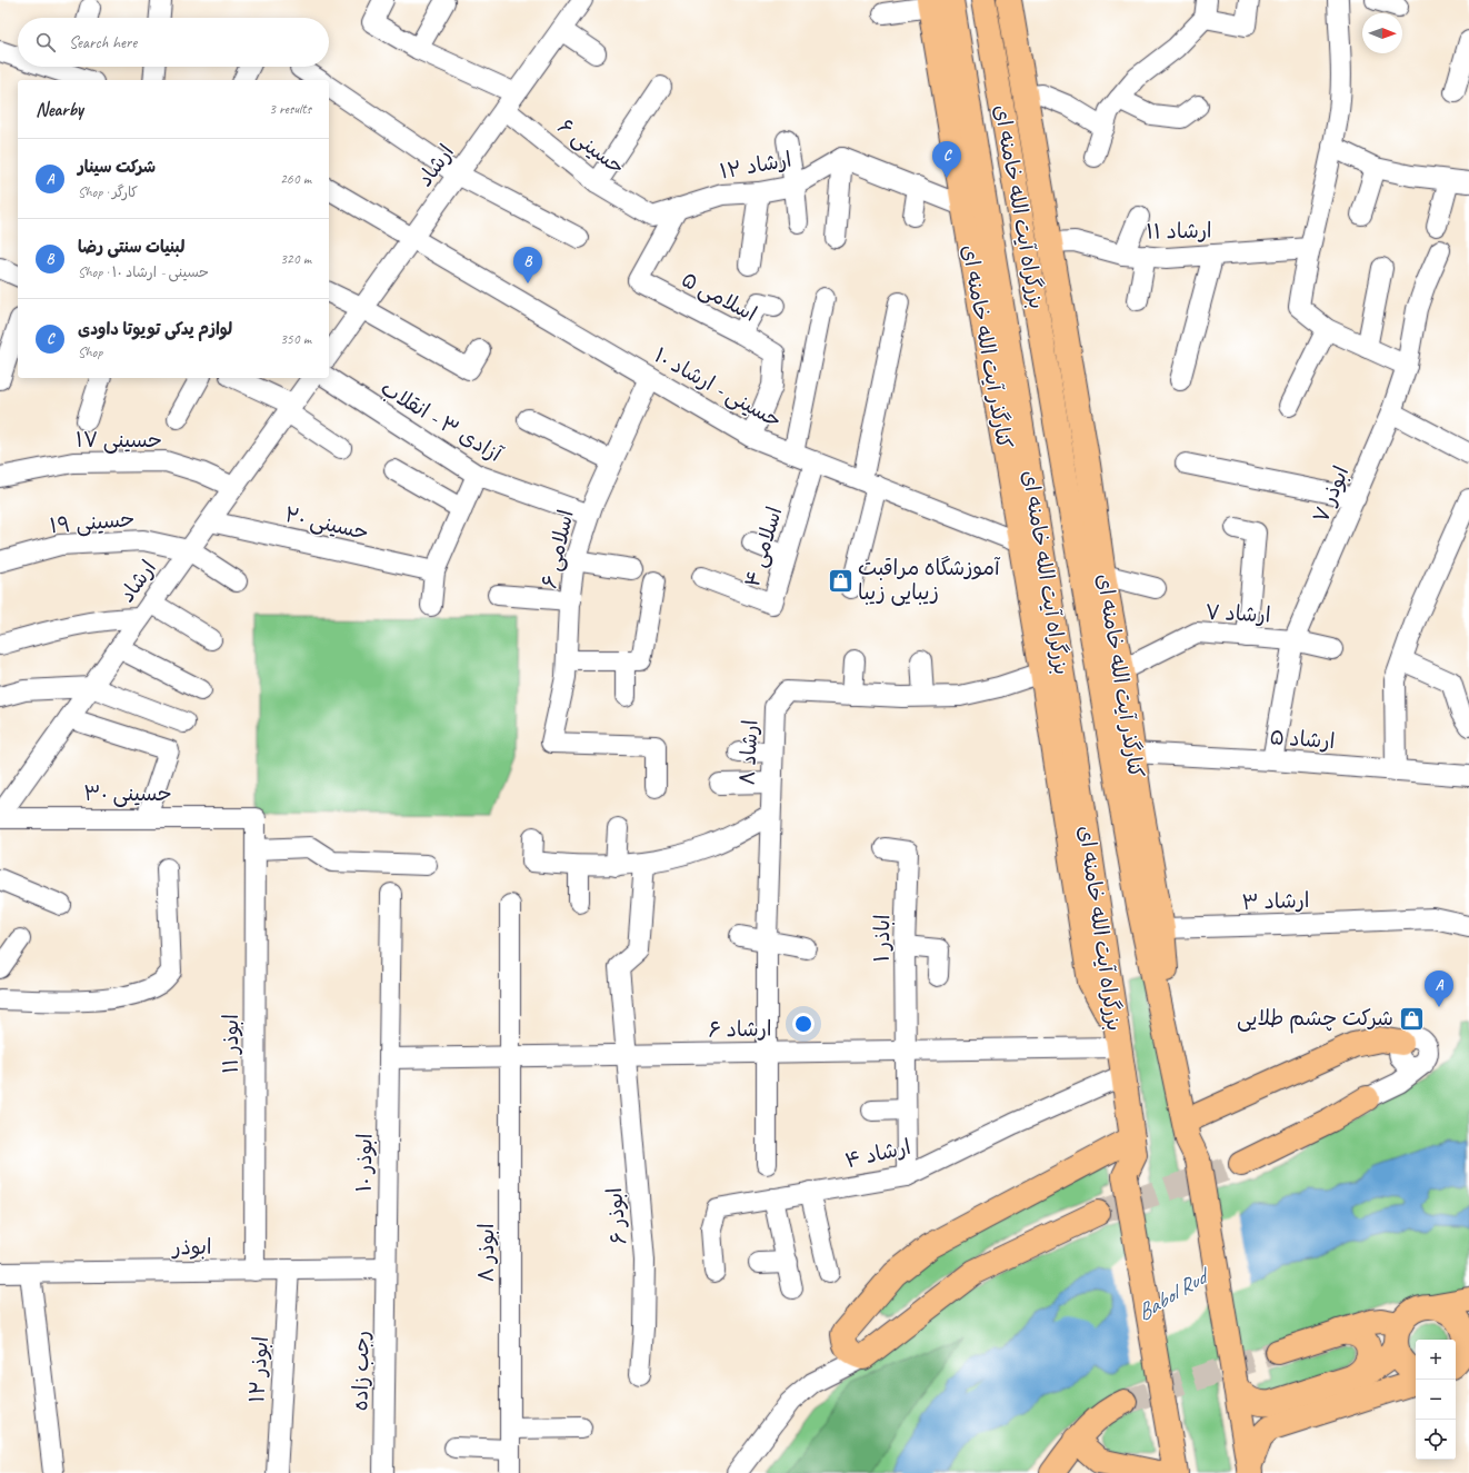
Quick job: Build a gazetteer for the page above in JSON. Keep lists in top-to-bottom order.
{
  "streets": {
    "main road": ["بزرگراه آیت الله خامنه ای", "کنارگذر آیت الله خامنه ای"],
    "street": [
      "حسینی ۶",
      "ارشاد",
      "ارشاد ۱۲",
      "ارشاد ۱۱",
      "اسلامی ۵",
      "حسینی - ارشاد ۱۰",
      "آزادی ۳ - انقلاب",
      "حسینی ۱۷",
      "ابوذر ۷",
      "حسینی ۱۹",
      "حسینی ۲۰",
      "اسلامی ۴",
      "اسلامی ۶",
      "ارشاد ۷",
      "ارشاد ۵",
      "ارشاد ۸",
      "حسینی ۳۰",
      "ارشاد ۳",
      "اباذر ۱",
      "ارشاد ۶",
      "ابوذر ۱۱",
      "ارشاد ۴",
      "ابوذر ۱۰",
      "ابوذر ۶",
      "ابوذر",
      "ابوذر ۸",
      "ابوذر ۱۲",
      "رجب زاده"
    ]
  },
  "crossings": [
    ["حسینی ۶", "ارشاد"],
    ["حسینی ۶", "ارشاد ۱۲"],
    ["ارشاد", "حسینی - ارشاد ۱۰"],
    ["ارشاد", "حسینی ۱۷"],
    ["ارشاد", "حسینی ۱۹"],
    ["ارشاد", "حسینی ۲۰"],
    ["ارشاد ۱۲", "اسلامی ۵"],
    ["بزرگراه آیت الله خامنه ای", "کنارگذر آیت الله خامنه ای"],
    ["بزرگراه آیت الله خامنه ای", "ارشاد ۶"],
    ["بزرگراه آیت الله خامنه ای", "ارشاد ۴"],
    ["ارشاد ۱۱", "کنارگذر آیت الله خامنه ای"],
    ["اسلامی ۵", "حسینی - ارشاد ۱۰"],
    ["کنارگذر آیت الله خامنه ای", "حسینی - ارشاد ۱۰"],
    ["کنارگذر آیت الله خامنه ای", "ارشاد ۷"],
    ["کنارگذر آیت الله خامنه ای", "ارشاد ۵"],
    ["کنارگذر آیت الله خامنه ای", "ارشاد ۸"],
    ["کنارگذر آیت الله خامنه ای", "ارشاد ۳"],
    ["حسینی - ارشاد ۱۰", "اسلامی ۴"],
    ["حسینی - ارشاد ۱۰", "اسلامی ۶"],
    ["آزادی ۳ - انقلاب", "اسلامی ۶"],
    ["ابوذر ۷", "ارشاد ۷"],
    ["ابوذر ۷", "ارشاد ۵"],
    ["ارشاد ۸", "ارشاد ۶"],
    ["حسینی ۳۰", "ابوذر ۱۱"],
    ["اباذر ۱", "ارشاد ۶"],
    ["اباذر ۱", "ارشاد ۴"],
    ["ارشاد ۶", "ابوذر ۱۰"],
    ["ارشاد ۶", "ابوذر ۶"],
    ["ارشاد ۶", "ابوذر ۸"],
    ["ابوذر ۱۱", "ابوذر"],
    ["ابوذر ۱۰", "ابوذر"],
    ["ابوذر ۱۰", "رجب زاده"],
    ["ابوذر", "ابوذر ۱۲"],
    ["ابوذر", "رجب زاده"]
  ],
  "water": ["Babol Rud"],
  "places": {
    "shop": ["آموزشگاه مراقبت زیبایی زیبا", "شرکت چشم طلایی"]
  },
  "north": "right",
  "page": {
    "search": "Search here",
    "heading": ["Nearby", "3 results"],
    "list": [
      {
        "mark": "A",
        "name": "شرکت سینار",
        "note": "Shop · کارگر",
        "value": "260 m"
      },
      {
        "mark": "B",
        "name": "لبنیات سنتی رضا",
        "note": "Shop · حسینی - ارشاد ۱۰",
        "value": "320 m"
      },
      {
        "mark": "C",
        "name": "لوازم یدکی تویوتا داودی",
        "note": "Shop",
        "value": "350 m"
      }
    ],
    "pins": ["C", "B", "A"],
    "map_buttons": ["+", "−"]
  }
}
